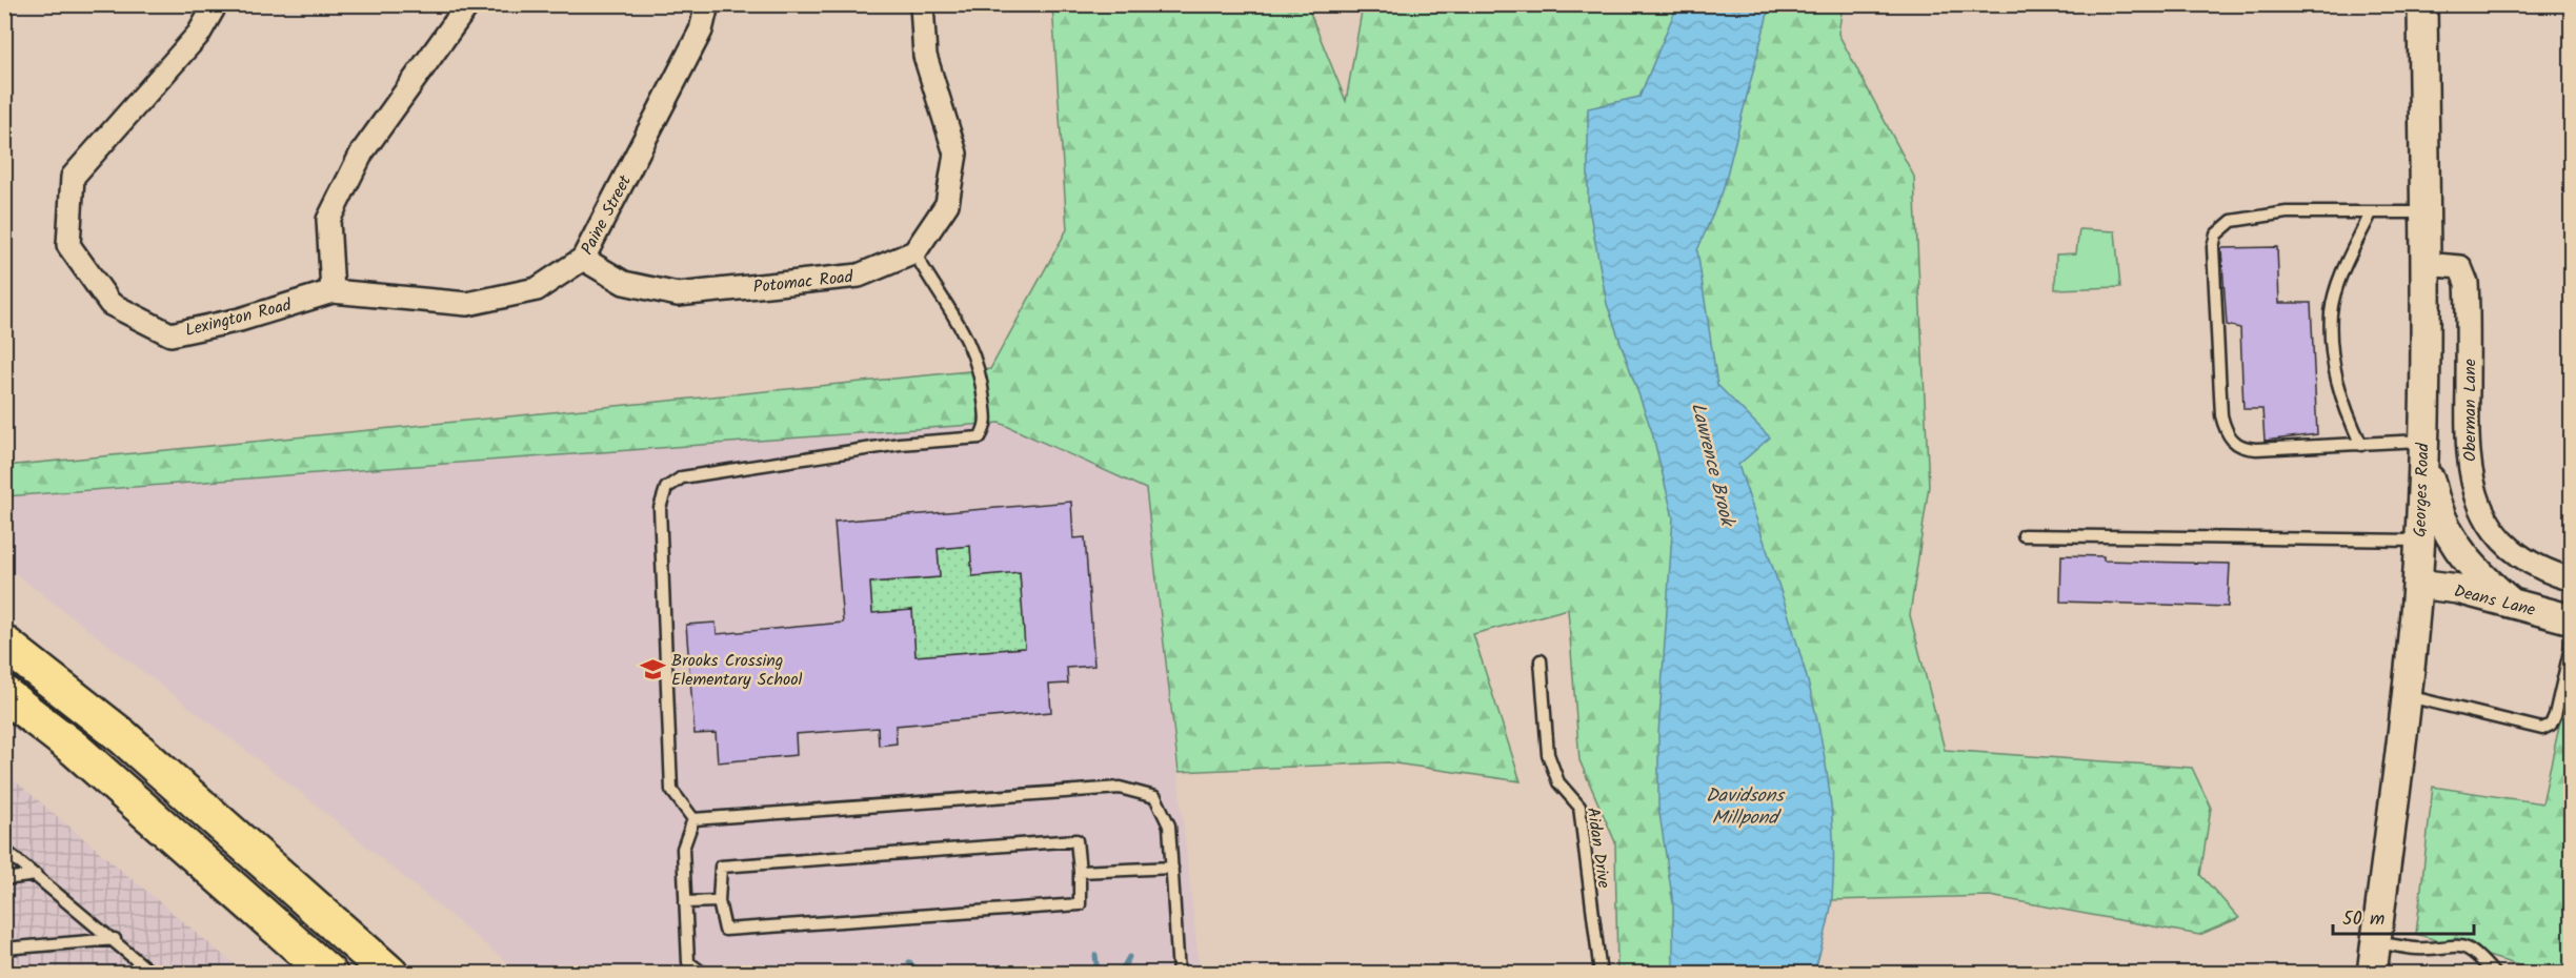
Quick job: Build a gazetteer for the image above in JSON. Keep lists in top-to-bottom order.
{
  "streets": {
    "street": [
      "Paine Street",
      "Potomac Road",
      "Lexington Road",
      "Oberman Lane",
      "Georges Road",
      "Deans Lane"
    ],
    "lane": ["Aidan Drive"]
  },
  "crossings": [
    ["Paine Street", "Potomac Road"],
    ["Paine Street", "Lexington Road"],
    ["Oberman Lane", "Georges Road"],
    ["Georges Road", "Deans Lane"]
  ],
  "water": ["Lawrence Brook", "Davidsons Millpond"],
  "places": {
    "school or university": ["Brooks Crossing Elementary School"]
  },
  "scale_bar": "50 m"
}
